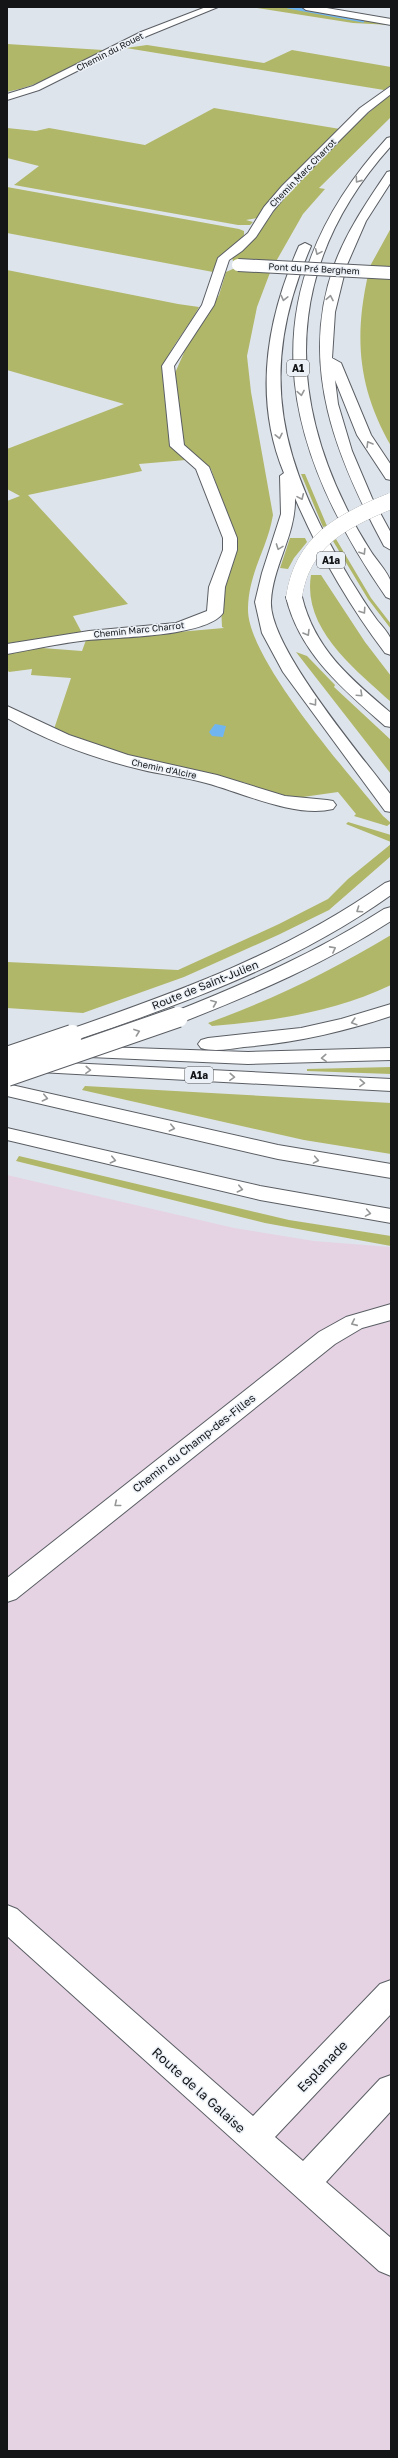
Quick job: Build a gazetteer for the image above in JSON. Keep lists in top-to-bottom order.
{
  "streets": {
    "main road": [
      "Chemin du Rouet",
      "Chemin Marc Charrot",
      "Pont du Pré Berghem",
      "A1",
      "A1a",
      "Chemin d'Alcire",
      "Route de Saint-Julien",
      "Chemin du Champ-des-Filles",
      "Esplanade",
      "Route de la Galaise"
    ]
  },
  "crossings": [
    ["Chemin Marc Charrot", "Pont du Pré Berghem"],
    ["A1", "A1a"],
    ["Esplanade", "Route de la Galaise"]
  ],
  "one_way": ["Chemin du Champ-des-Filles"]
}
